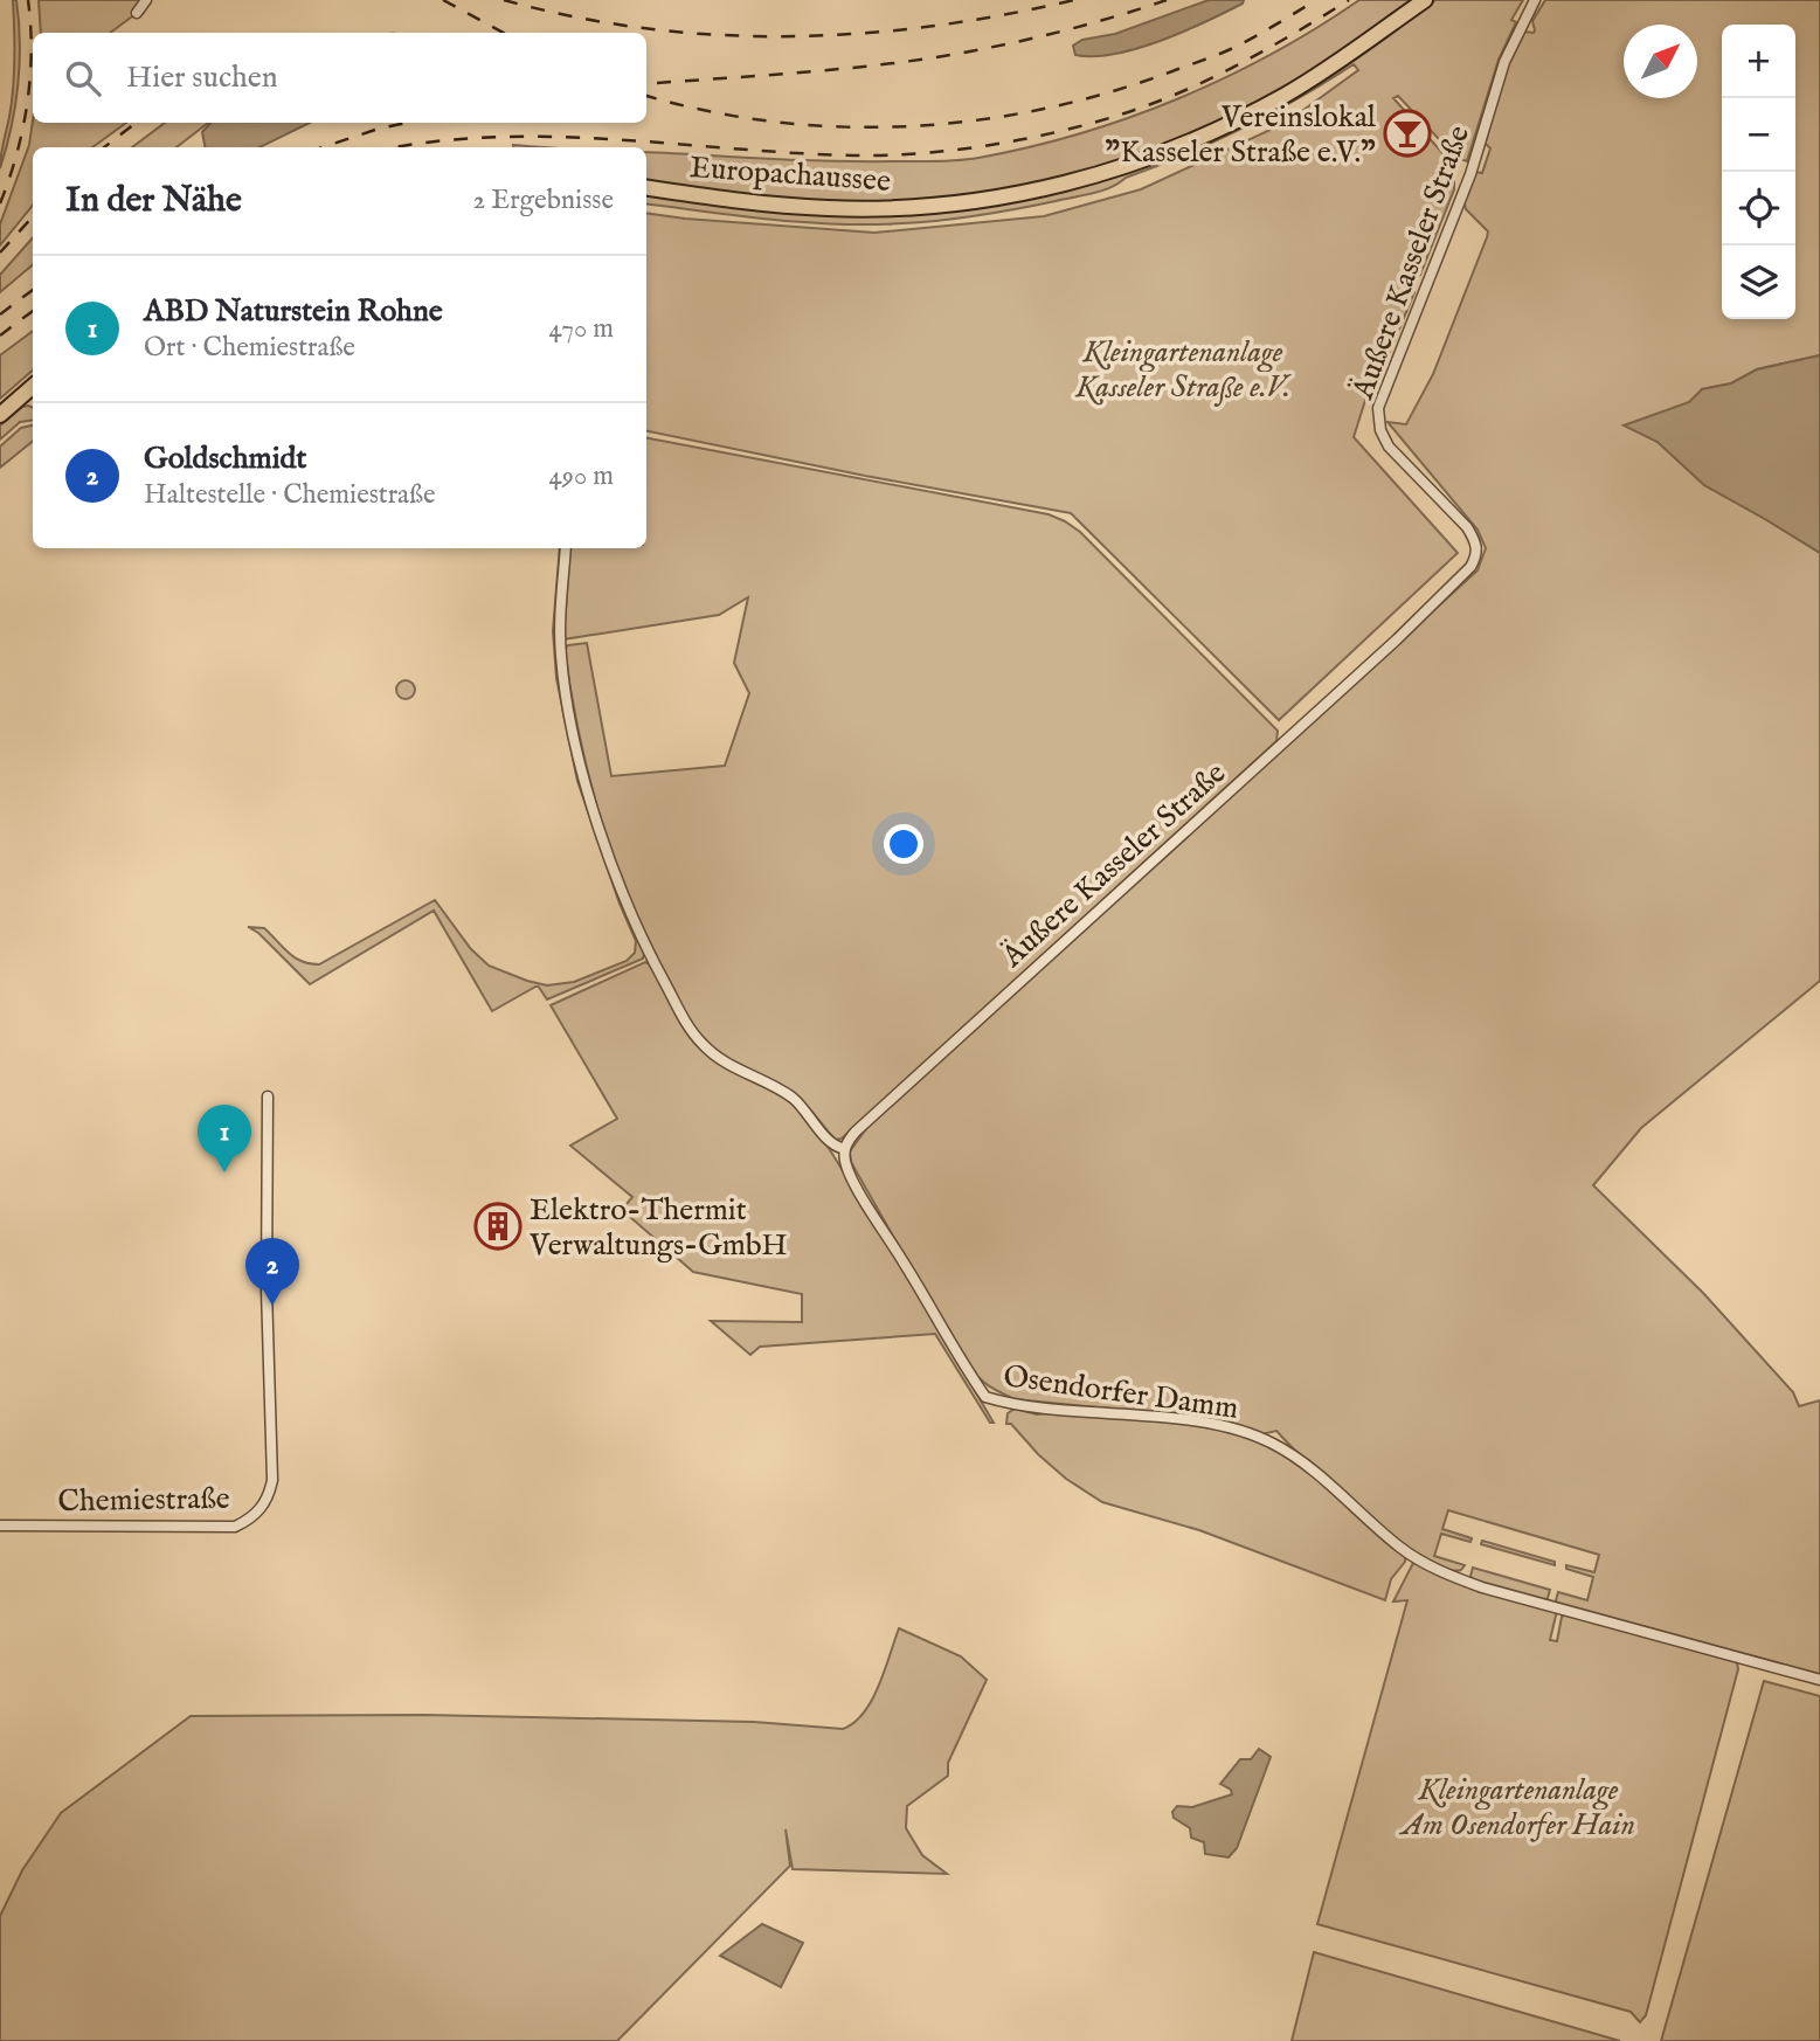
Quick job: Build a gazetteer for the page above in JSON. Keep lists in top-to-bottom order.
{
  "streets": {
    "main road": ["Europachaussee"],
    "street": ["Äußere Kasseler Straße", "Osendorfer Damm", "Chemiestraße"]
  },
  "crossings": [
    ["Äußere Kasseler Straße", "Osendorfer Damm"]
  ],
  "parks": ["Kleingartenanlage Kasseler Straße e.V.", "Kleingartenanlage Am Osendorfer Hain"],
  "places": {
    "bar": ["Vereinslokal \"Kasseler Straße e.V.\""],
    "building": ["Elektro-Thermit Verwaltungs-GmbH"]
  },
  "north": "top right",
  "page": {
    "map_buttons": ["+", "−"],
    "search": "Hier suchen",
    "heading": ["In der Nähe", "2 Ergebnisse"],
    "list": [
      {
        "mark": "1",
        "name": "ABD Naturstein Rohne",
        "note": "Ort · Chemiestraße",
        "value": "470 m"
      },
      {
        "mark": "2",
        "name": "Goldschmidt",
        "note": "Haltestelle · Chemiestraße",
        "value": "490 m"
      }
    ],
    "pins": ["1", "2"]
  }
}
